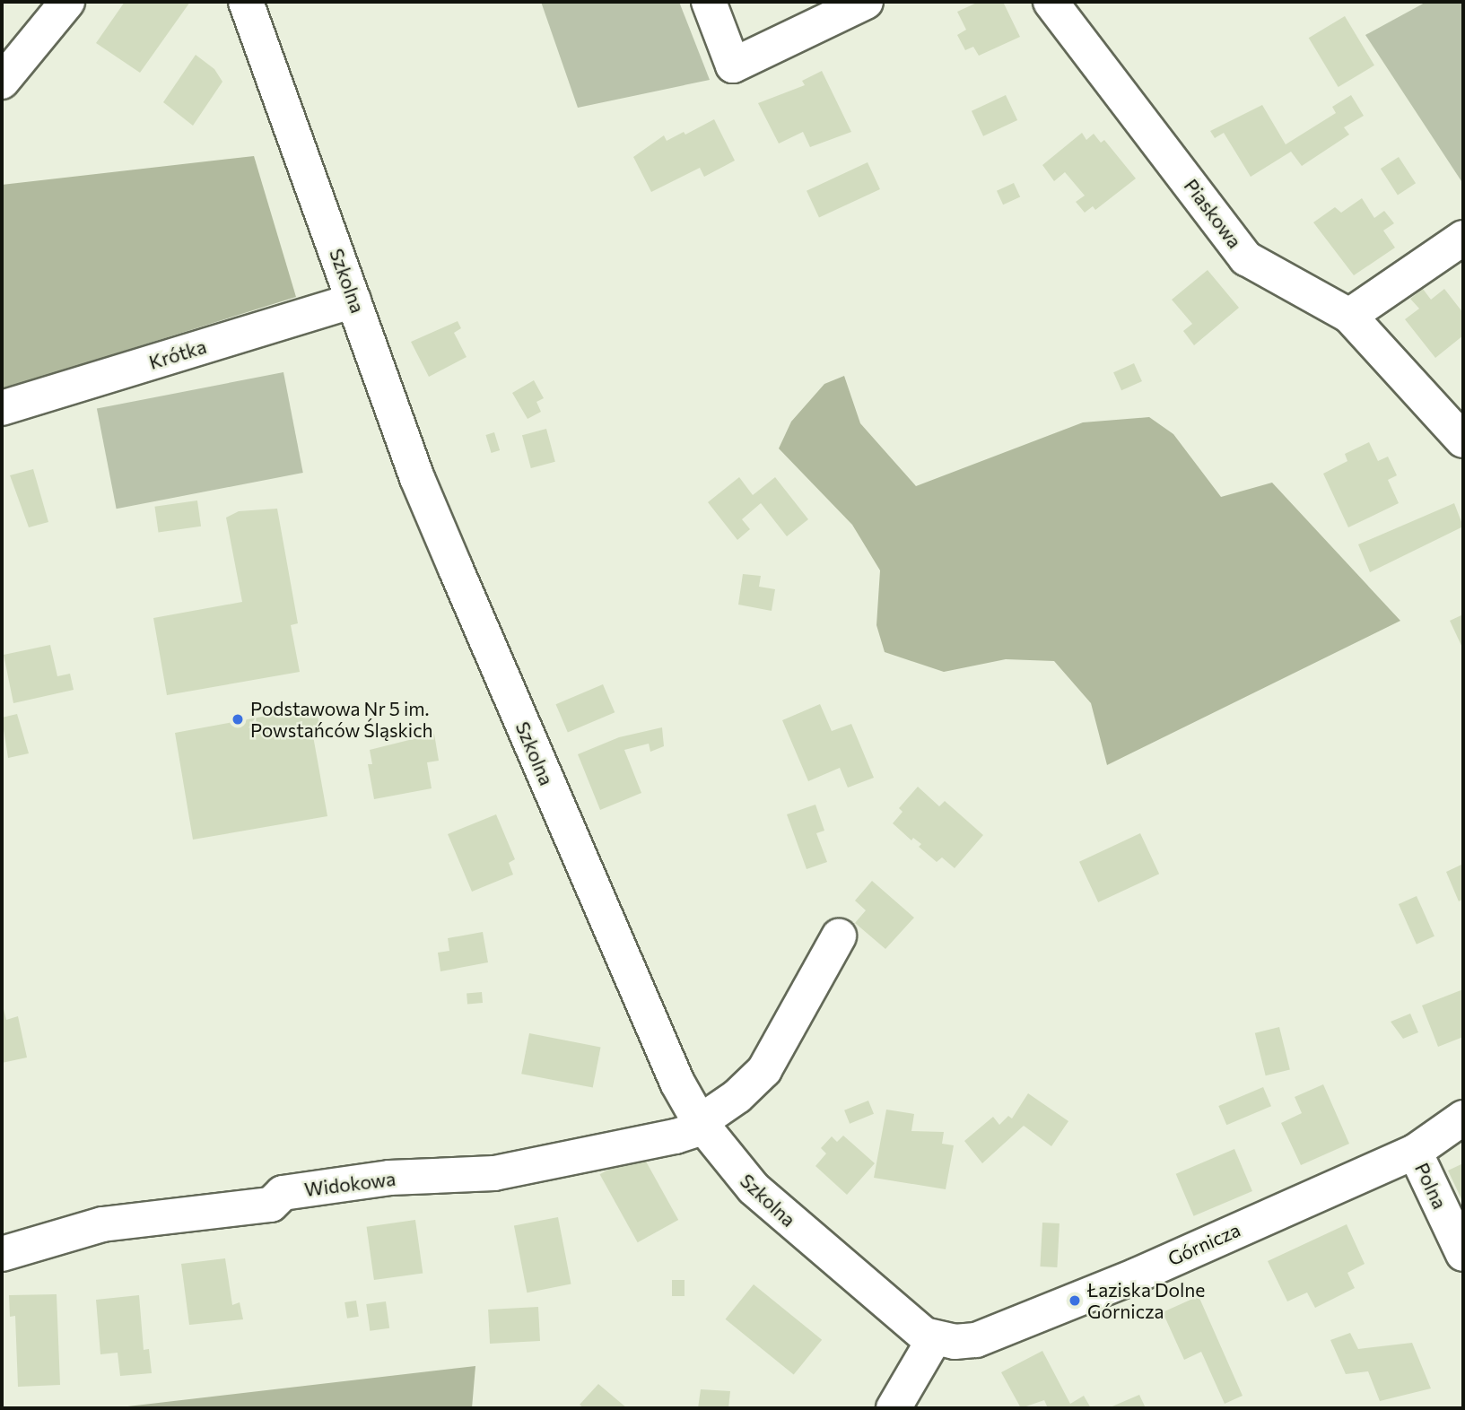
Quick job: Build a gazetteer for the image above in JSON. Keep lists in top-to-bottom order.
{
  "streets": {
    "street": [
      "Piaskowa",
      "Szkolna",
      "Krótka",
      "Widokowa",
      "Polna",
      "Górnicza"
    ]
  },
  "crossings": [
    ["Szkolna", "Krótka"],
    ["Szkolna", "Widokowa"],
    ["Szkolna", "Górnicza"],
    ["Polna", "Górnicza"]
  ],
  "places": ["Podstawowa Nr 5 im. Powstańców Śląskich", "Łaziska Dolne Górnicza"]
}
